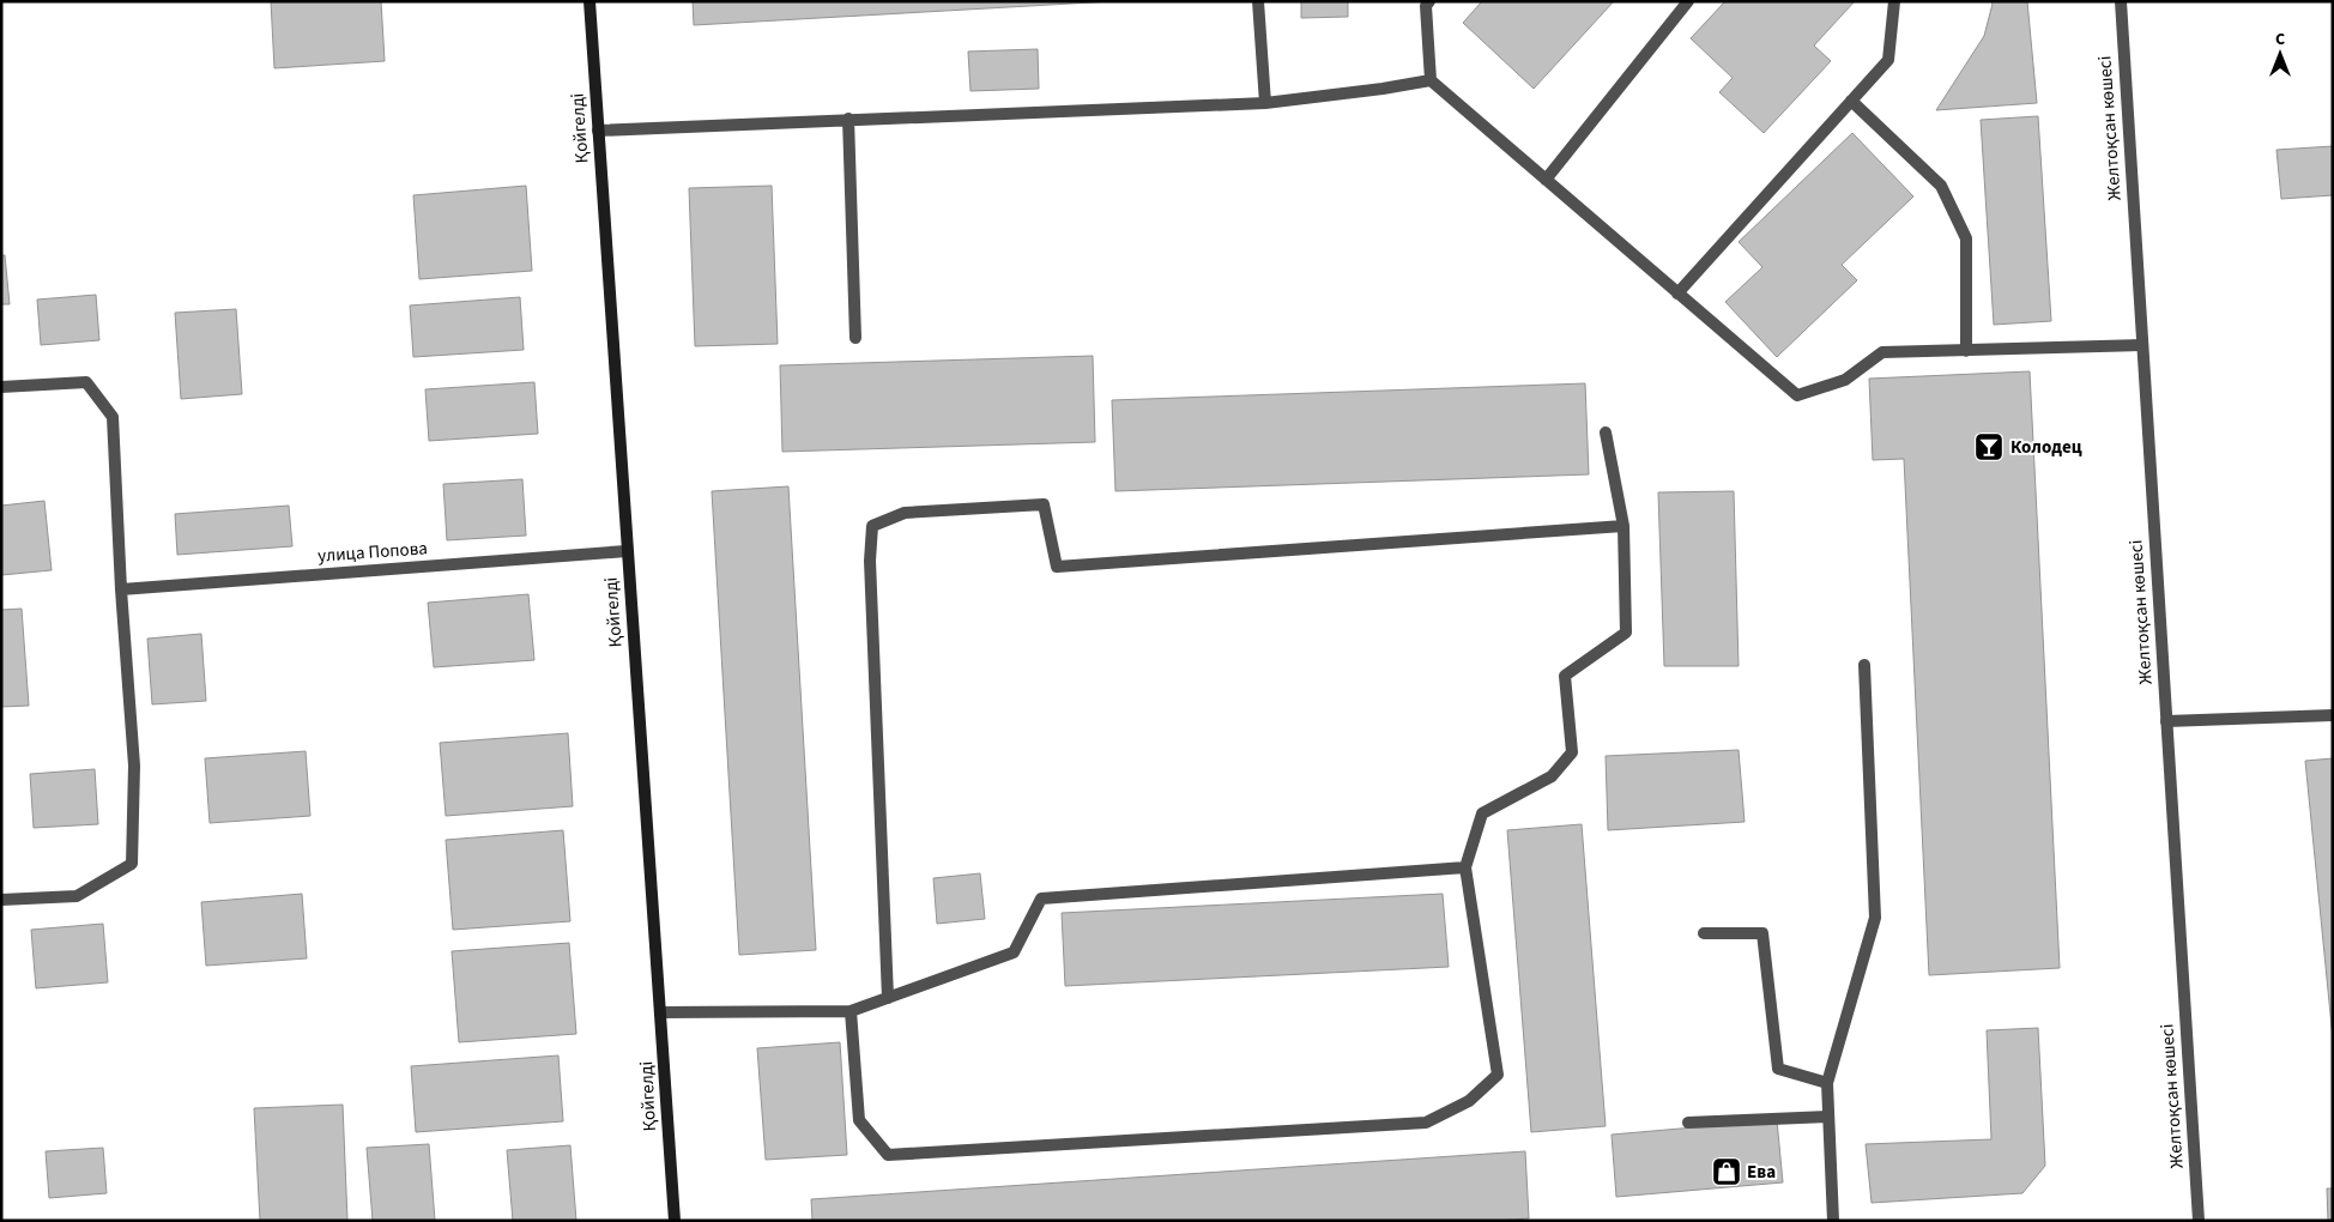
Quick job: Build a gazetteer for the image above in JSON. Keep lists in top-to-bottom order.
{
  "streets": {
    "street": ["Қойгелді", "Желтоқсан көшесі", "улица Попова"]
  },
  "crossings": [
    ["Қойгелді", "улица Попова"]
  ],
  "places": {
    "bar": ["Колодец"],
    "shop": ["Ева"]
  },
  "north": "top"
}
